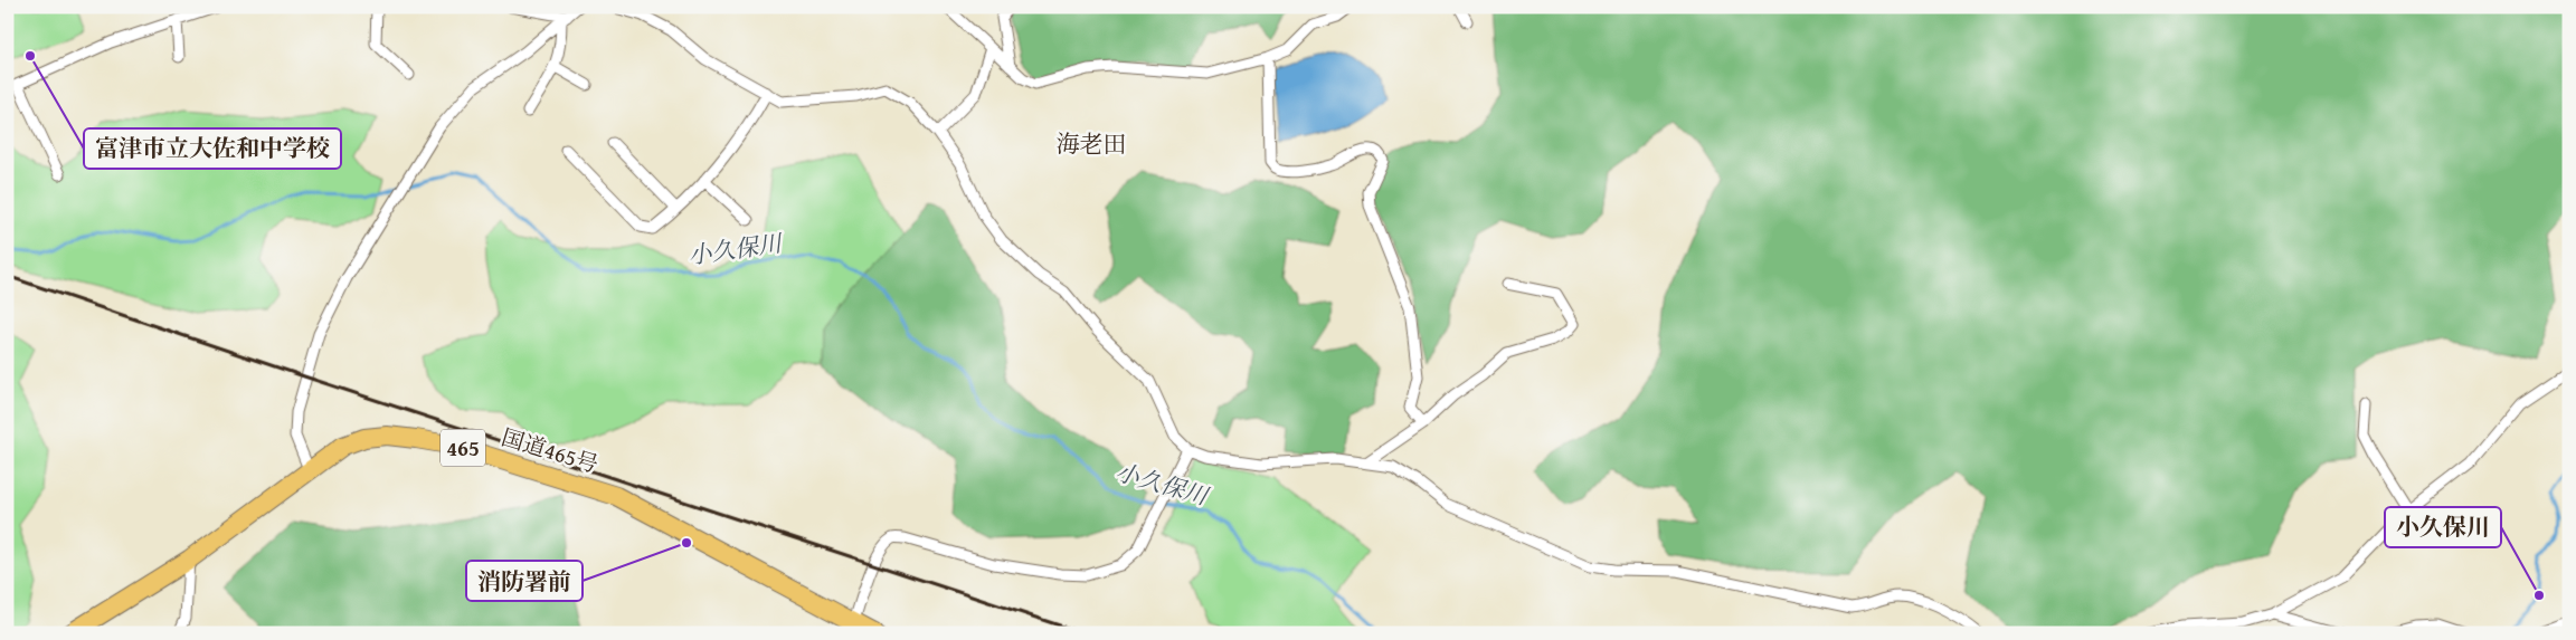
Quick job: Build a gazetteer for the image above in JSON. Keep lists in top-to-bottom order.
{
  "streets": {
    "highway": ["465", "国道465号"]
  },
  "districts": ["海老田"],
  "water": ["小久保川"],
  "places": ["富津市立大佐和中学校", "消防署前", "小久保川"]
}
